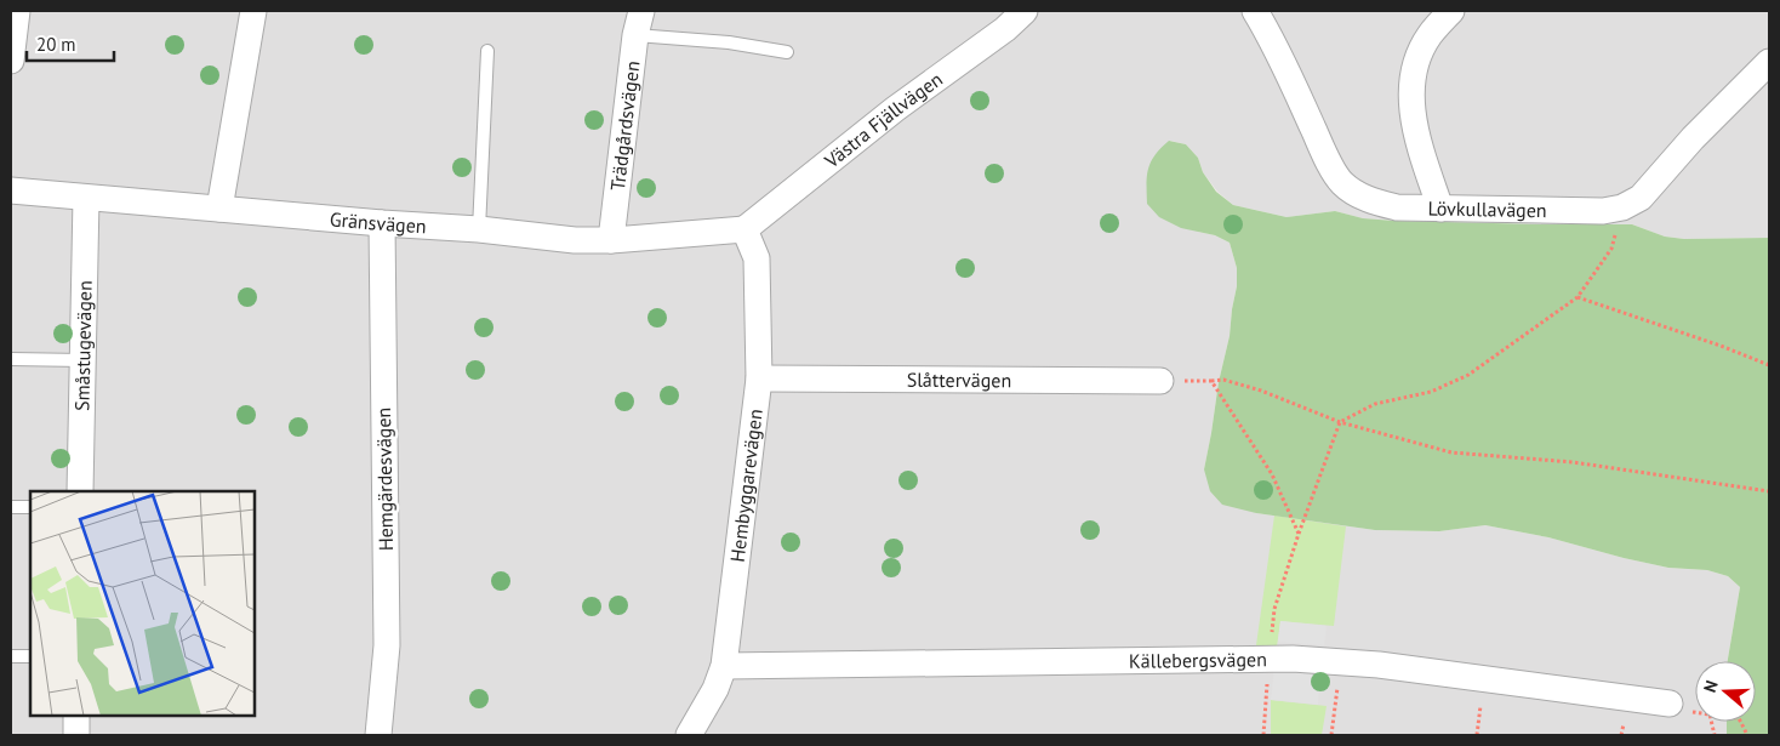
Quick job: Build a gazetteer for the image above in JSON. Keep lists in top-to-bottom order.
{
  "streets": {
    "street": [
      "Västra Fjällvägen",
      "Trädgårdsvägen",
      "Lövkullavägen",
      "Gränsvägen",
      "Småstugevägen",
      "Slåttervägen",
      "Hemgärdesvägen",
      "Hembyggarevägen",
      "Källebergsvägen"
    ]
  },
  "crossings": [
    ["Västra Fjällvägen", "Gränsvägen"],
    ["Västra Fjällvägen", "Hembyggarevägen"],
    ["Trädgårdsvägen", "Gränsvägen"],
    ["Gränsvägen", "Småstugevägen"],
    ["Gränsvägen", "Hemgärdesvägen"],
    ["Gränsvägen", "Hembyggarevägen"],
    ["Slåttervägen", "Hembyggarevägen"],
    ["Hembyggarevägen", "Källebergsvägen"]
  ],
  "scale_bar": "20 m",
  "north": "left"
}
